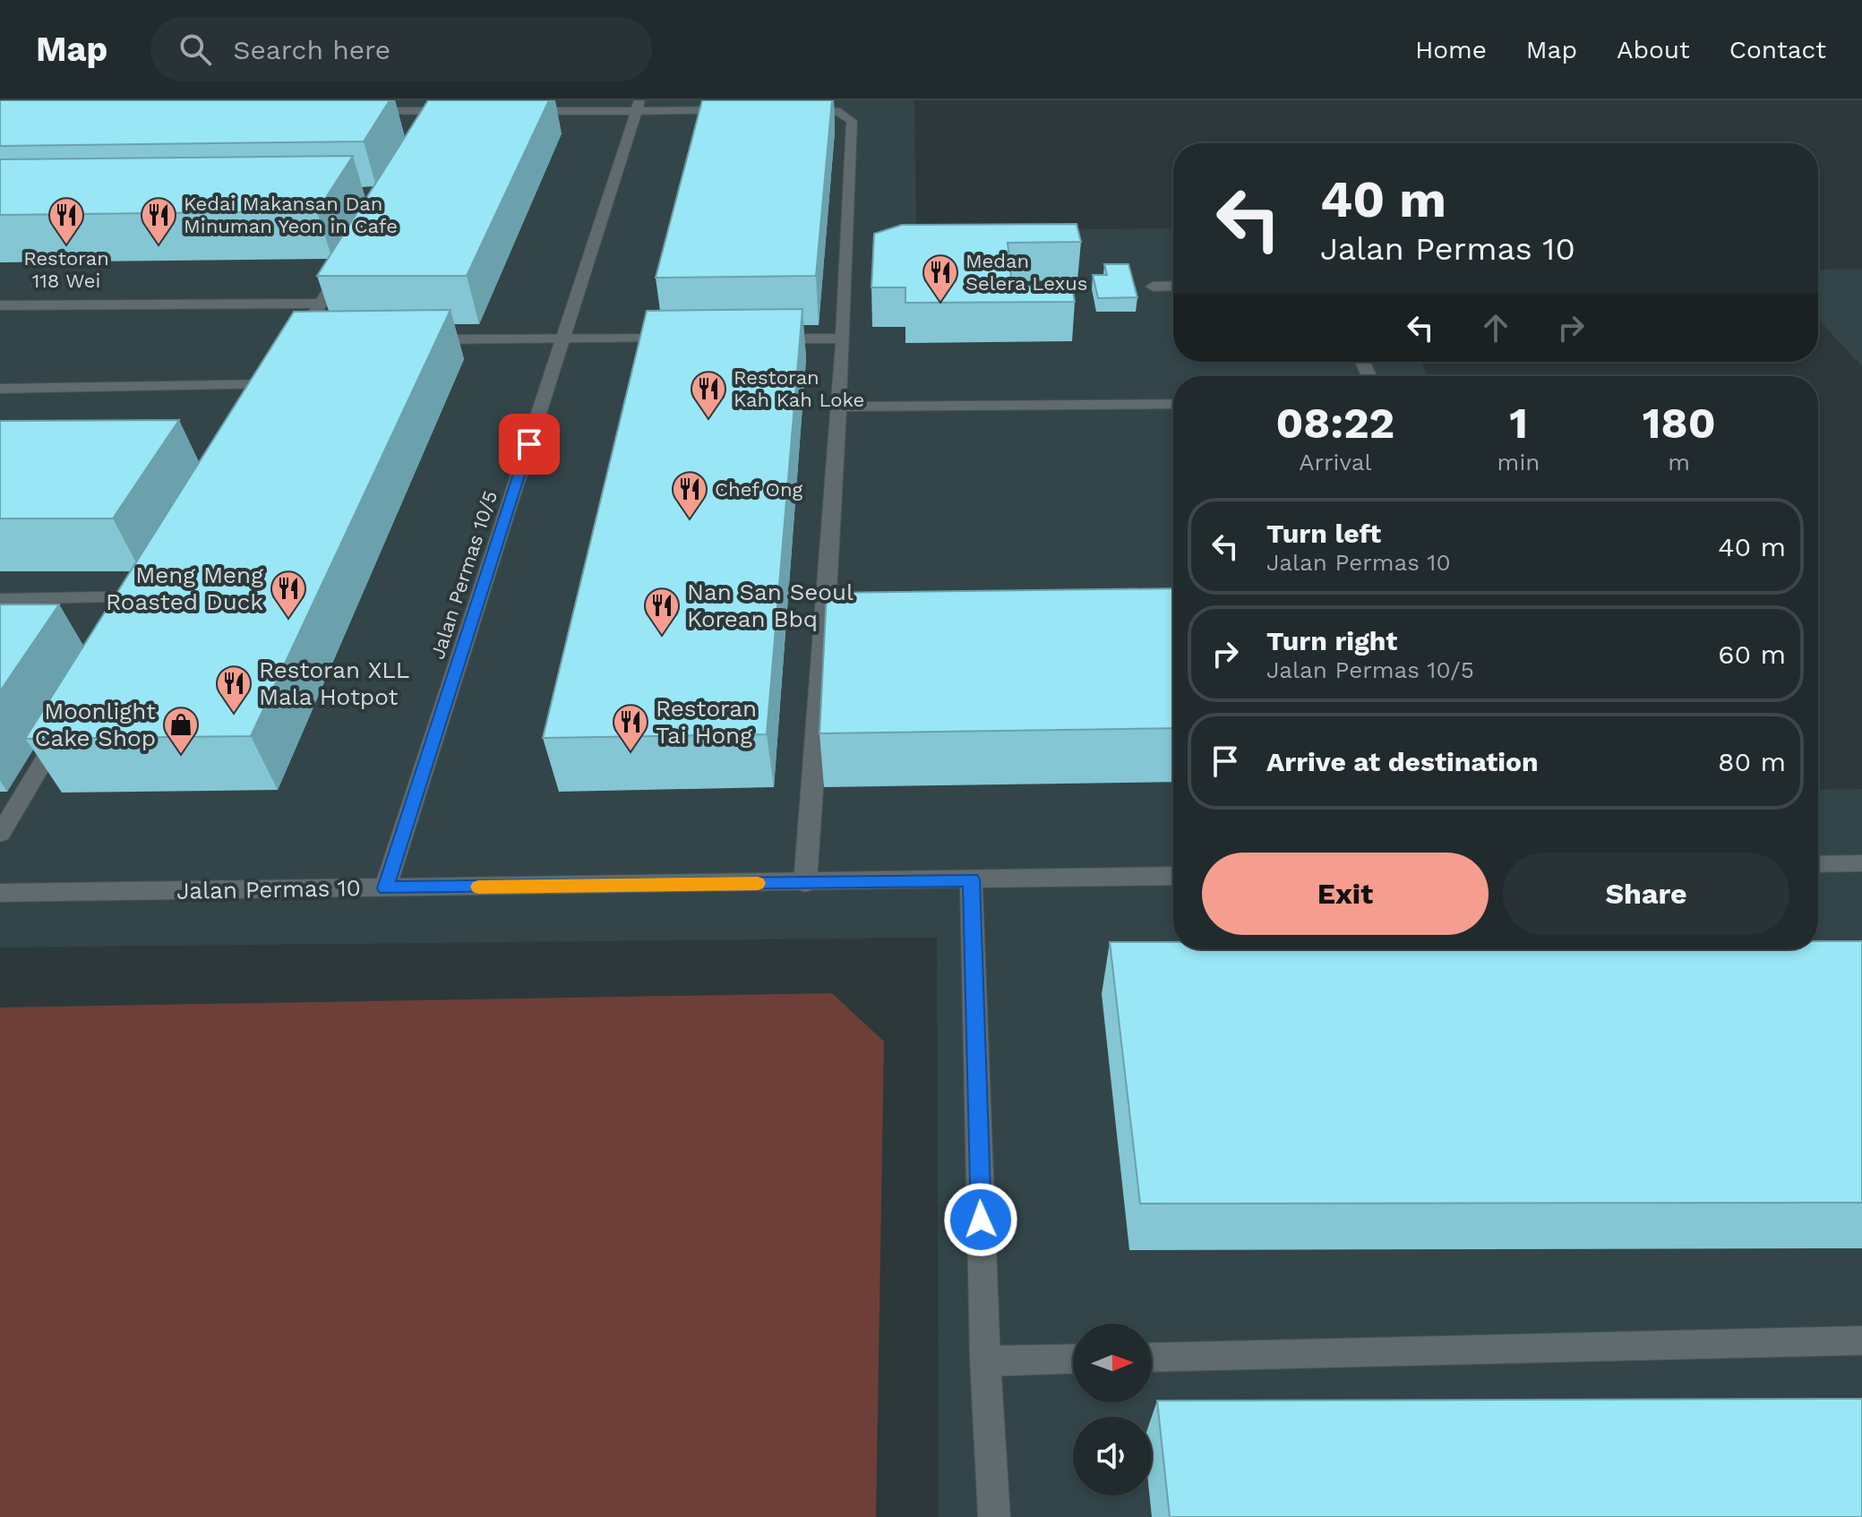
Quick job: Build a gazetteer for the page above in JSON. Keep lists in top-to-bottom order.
{
  "streets": {
    "street": ["Jalan Permas 10/5", "Jalan Permas 10"]
  },
  "crossings": [
    ["Jalan Permas 10/5", "Jalan Permas 10"]
  ],
  "places": {
    "restaurant": [
      "Restoran 118 Wei",
      "Kedai Makansan Dan Minuman Yeon in Cafe",
      "Medan Selera Lexus",
      "Restoran Kah Kah Loke",
      "Chef Ong",
      "Meng Meng Roasted Duck",
      "Nan San Seoul Korean Bbq",
      "Restoran XLL Mala Hotpot",
      "Restoran Tai Hong"
    ],
    "shop": ["Moonlight Cake Shop"]
  },
  "north": "right",
  "page": {
    "header": "Map",
    "search": "Search here",
    "nav": [
      "Home",
      "Map",
      "About",
      "Contact"
    ],
    "turn": ["40 m", "Jalan Permas 10"],
    "eta": [
      "08:22",
      "Arrival",
      "1",
      "min",
      "180",
      "m"
    ],
    "list": [
      {
        "name": "Turn left",
        "note": "Jalan Permas 10",
        "value": "40 m"
      },
      {
        "name": "Turn right",
        "note": "Jalan Permas 10/5",
        "value": "60 m"
      },
      {
        "name": "Arrive at destination",
        "value": "80 m"
      }
    ],
    "buttons": ["Exit", "Share"]
  }
}
